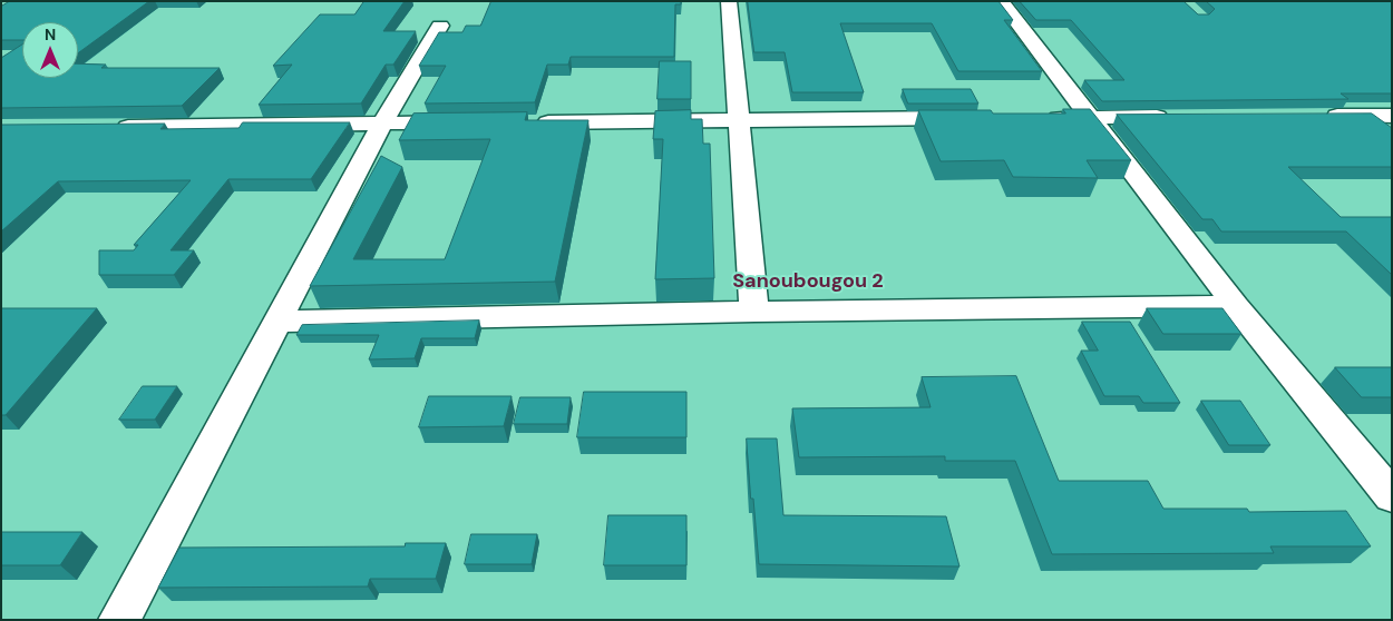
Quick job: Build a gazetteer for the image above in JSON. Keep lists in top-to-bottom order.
{
  "districts": ["Sanoubougou 2"],
  "north": "top"
}
